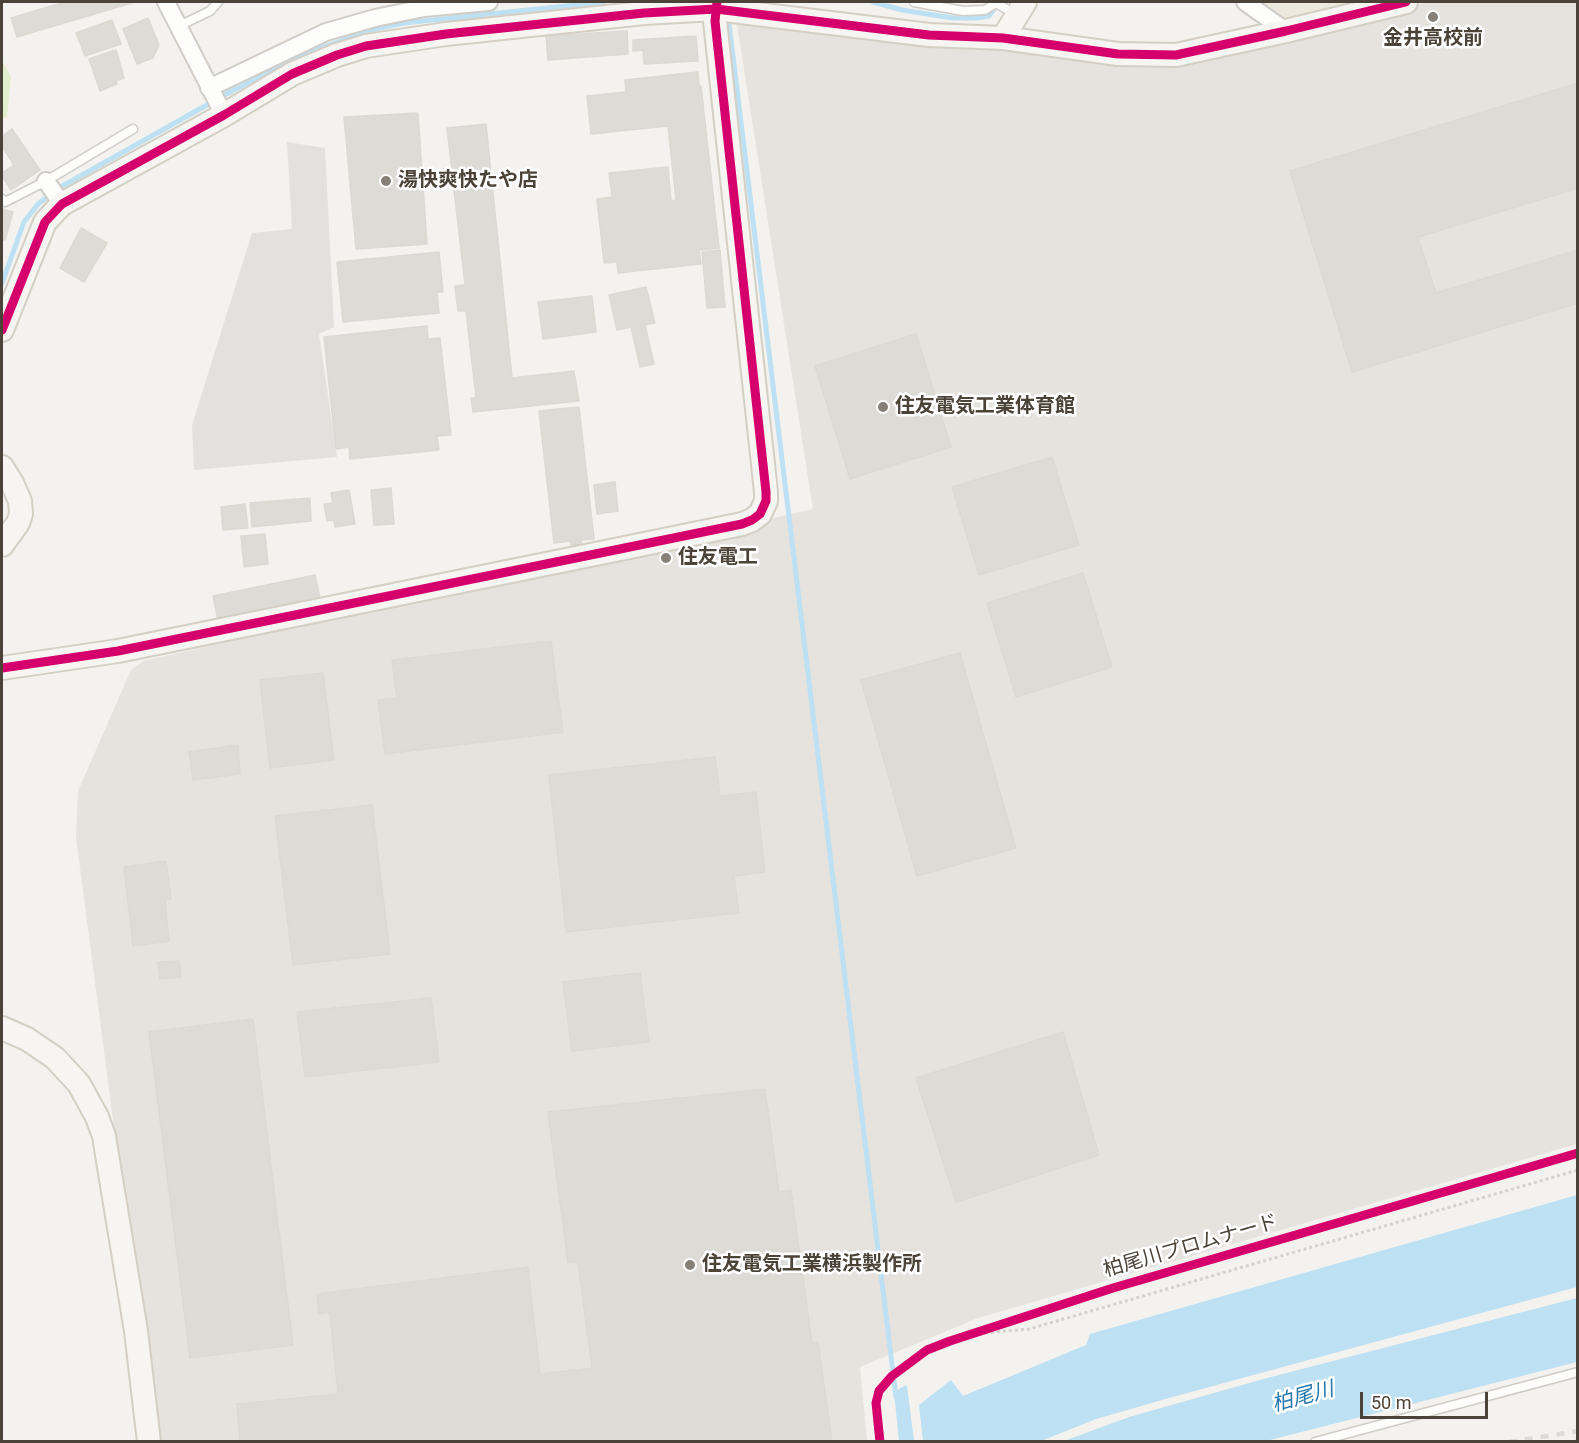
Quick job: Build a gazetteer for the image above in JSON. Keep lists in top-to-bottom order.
{
  "streets": {
    "cycle path": ["柏尾川プロムナード"]
  },
  "water": ["柏尾川"],
  "places": [
    "金井高校前",
    "湯快爽快たや店",
    "住友電気工業体育館",
    "住友電工",
    "住友電気工業横浜製作所"
  ],
  "scale_bar": "50 m"
}
